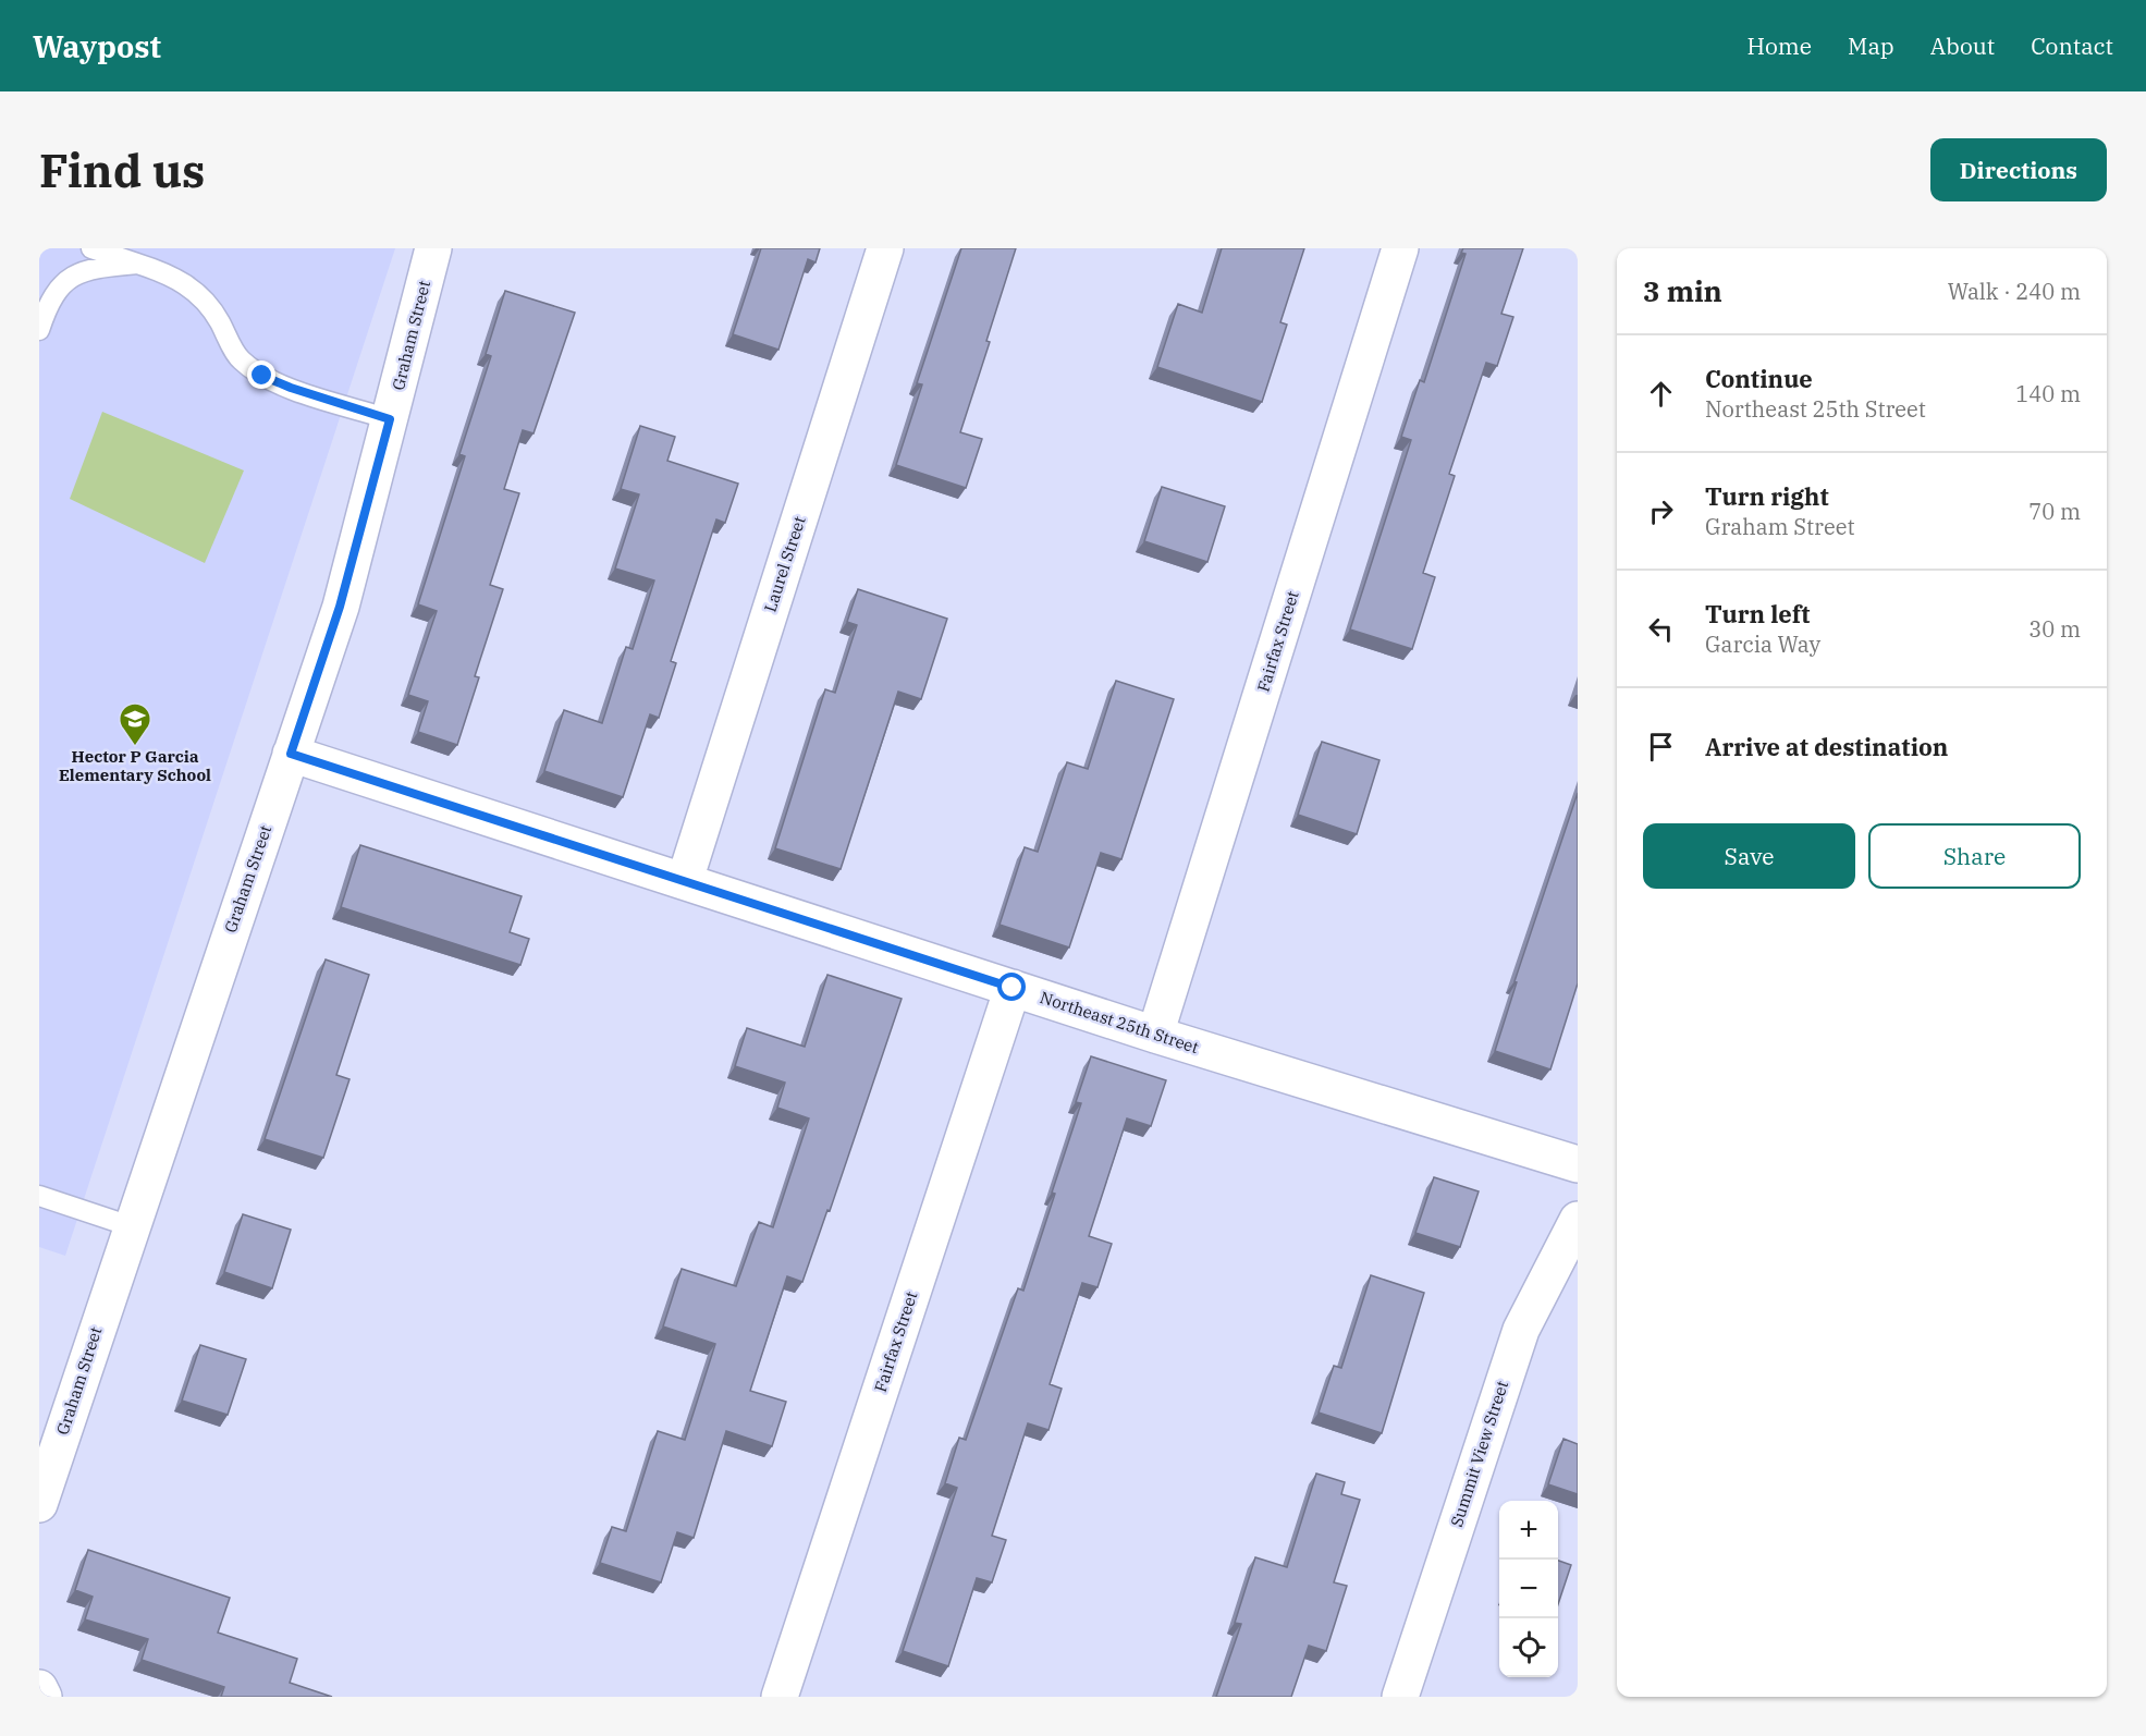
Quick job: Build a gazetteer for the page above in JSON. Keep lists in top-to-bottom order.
{
  "streets": {
    "street": [
      "Graham Street",
      "Laurel Street",
      "Fairfax Street",
      "Northeast 25th Street",
      "Summit View Street"
    ]
  },
  "crossings": [
    ["Graham Street", "Northeast 25th Street"],
    ["Laurel Street", "Northeast 25th Street"],
    ["Fairfax Street", "Northeast 25th Street"]
  ],
  "places": {
    "school or university": ["Hector P Garcia Elementary School"]
  },
  "page": {
    "header": "Waypost",
    "nav": [
      "Home",
      "Map",
      "About",
      "Contact"
    ],
    "buttons": [
      "Directions",
      ["Save", "Share"]
    ],
    "title": "Find us",
    "heading": ["3 min", "Walk · 240 m"],
    "list": [
      ["Continue", "Northeast 25th Street", "140 m"],
      ["Turn right", "Graham Street", "70 m"],
      ["Turn left", "Garcia Way", "30 m"],
      "Arrive at destination"
    ],
    "map_buttons": ["+", "−"]
  }
}
